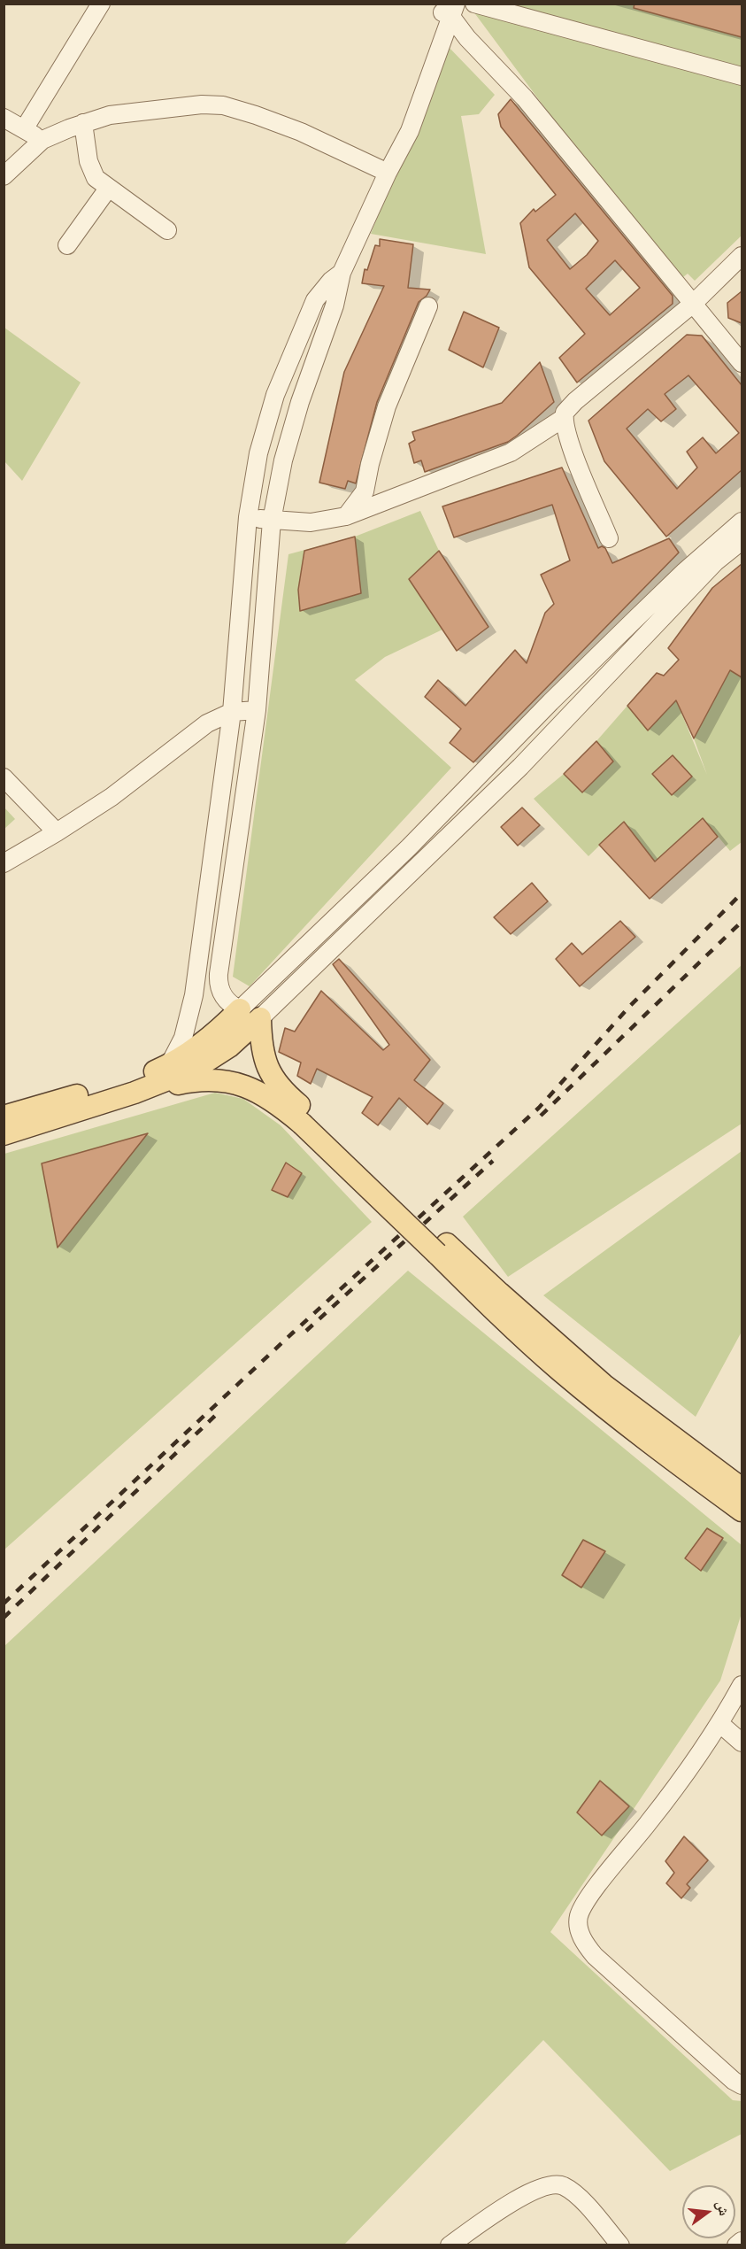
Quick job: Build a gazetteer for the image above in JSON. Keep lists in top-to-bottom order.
{
  "north": "right"
}
